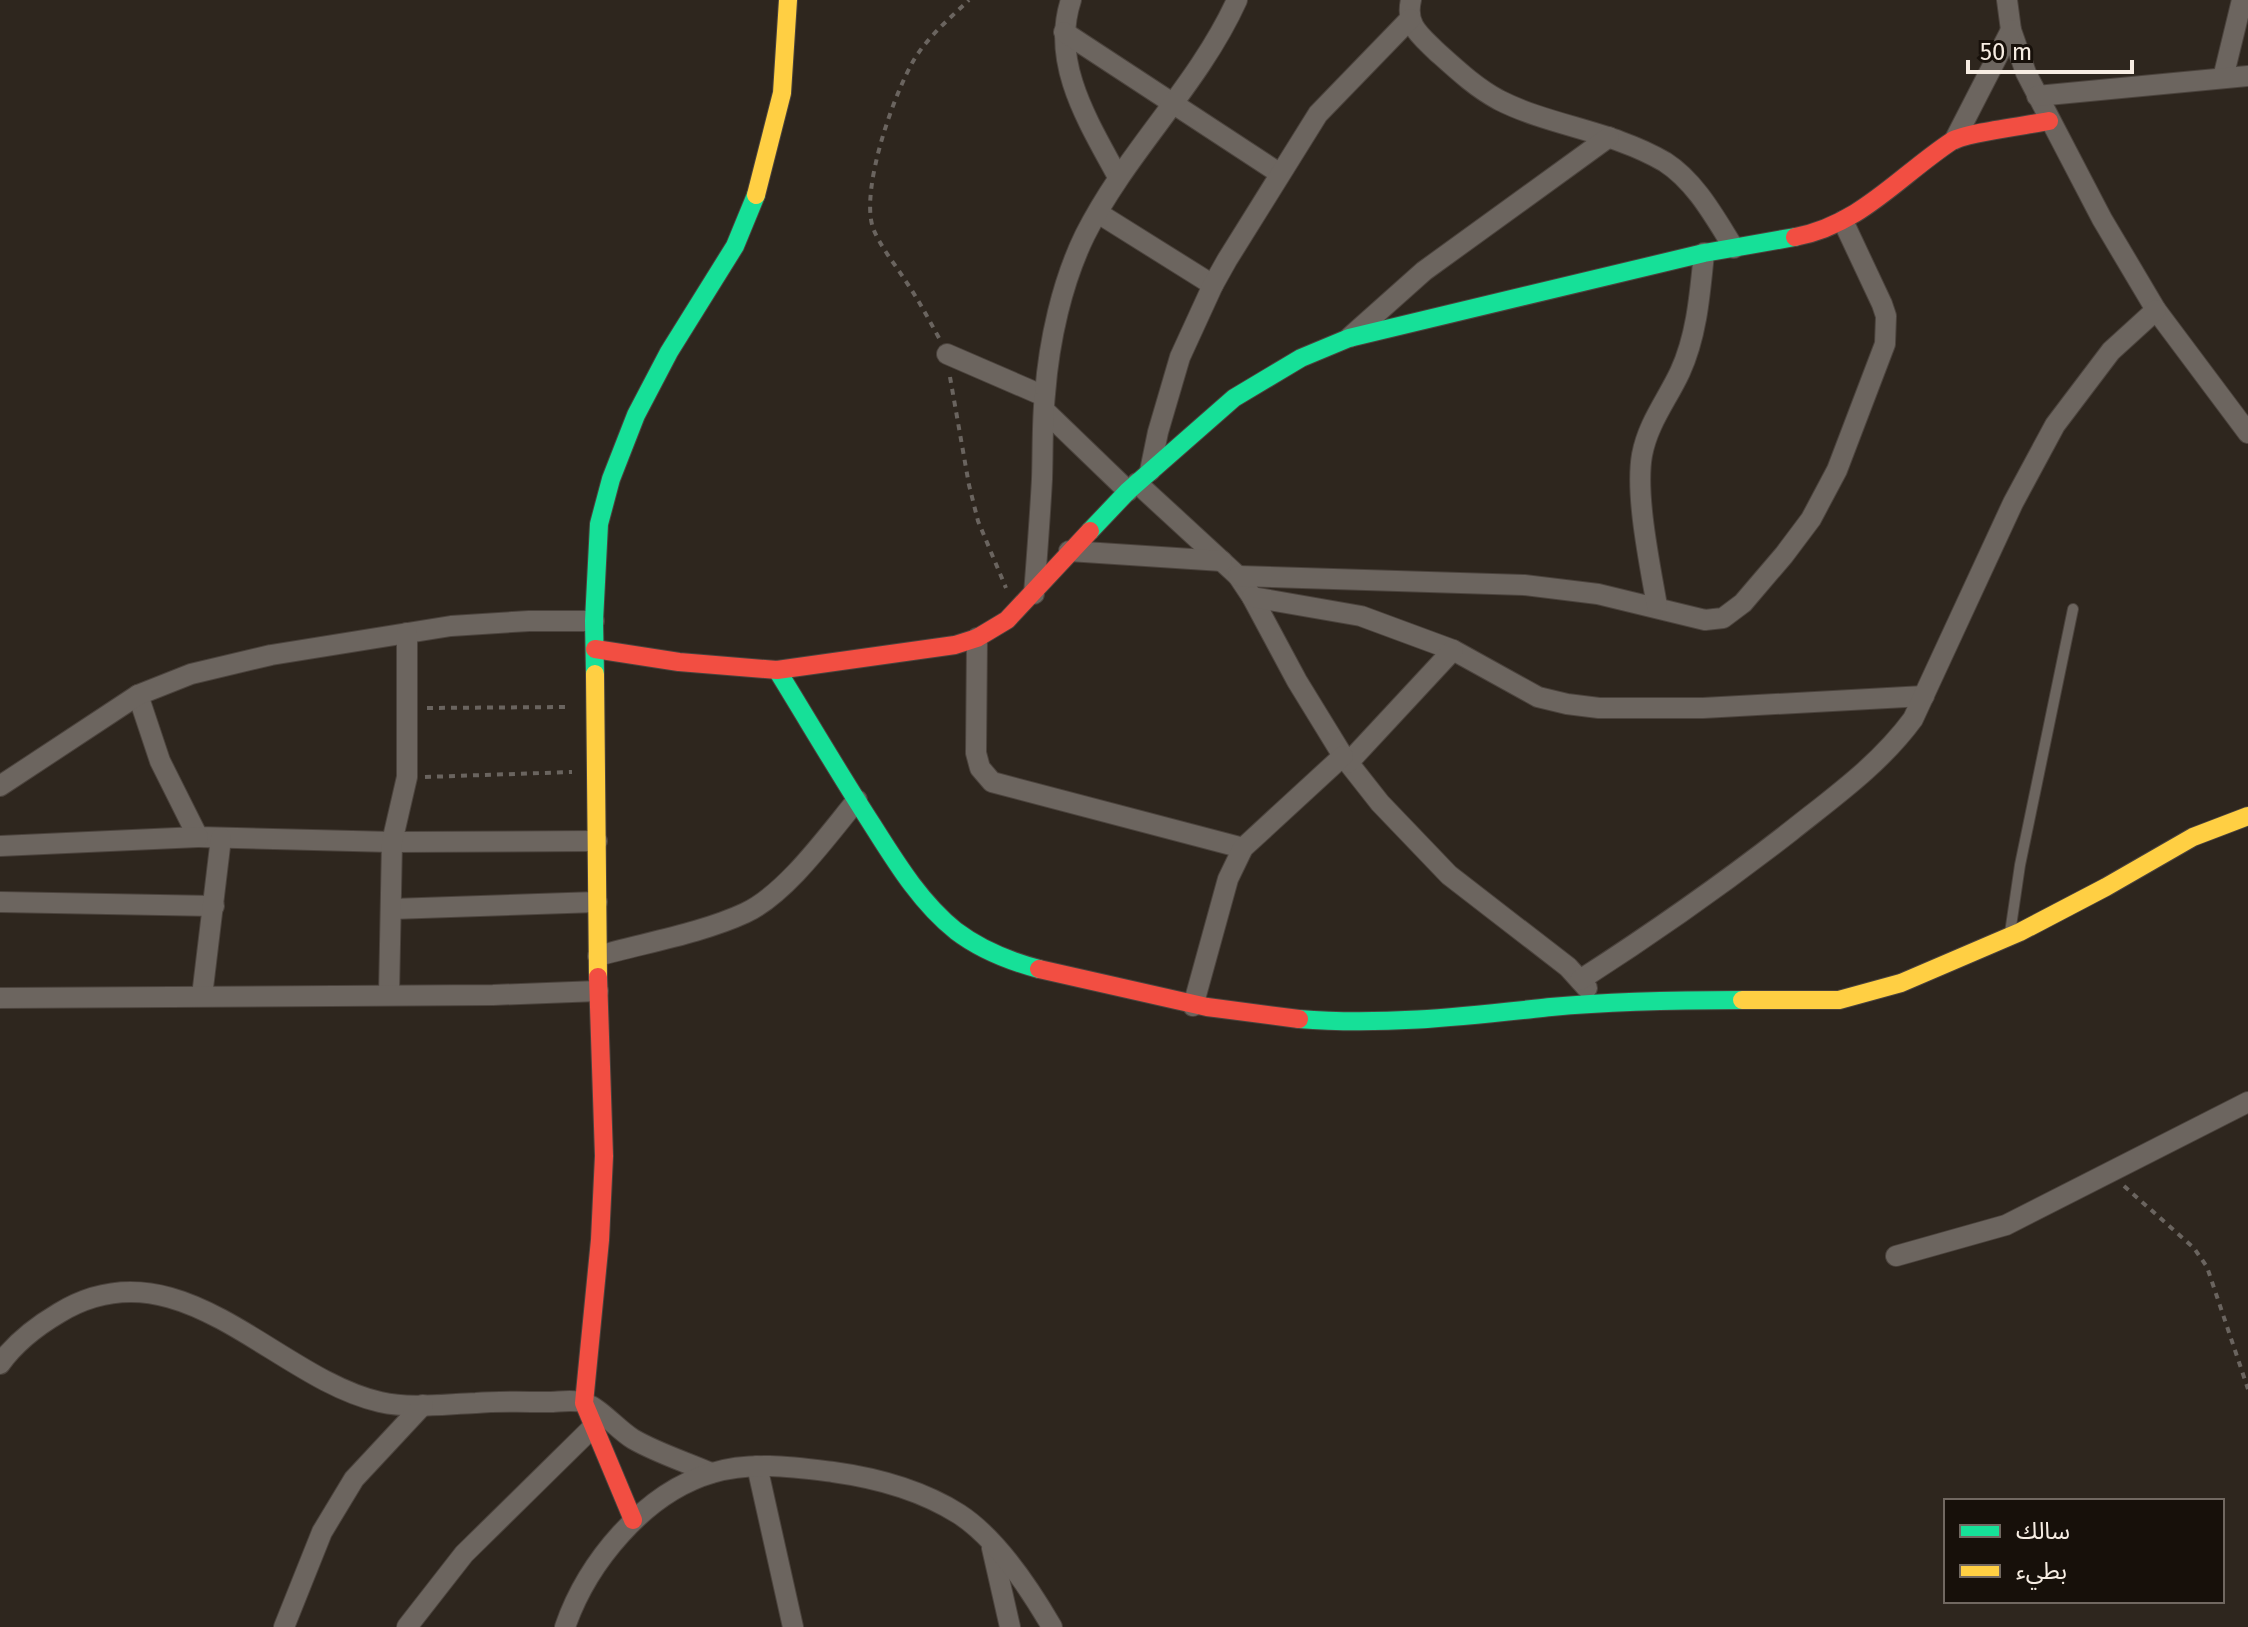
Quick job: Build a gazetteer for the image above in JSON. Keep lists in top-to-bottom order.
{
  "legend": ["سالك", "بطيء"],
  "scale_bar": "50 m"
}
